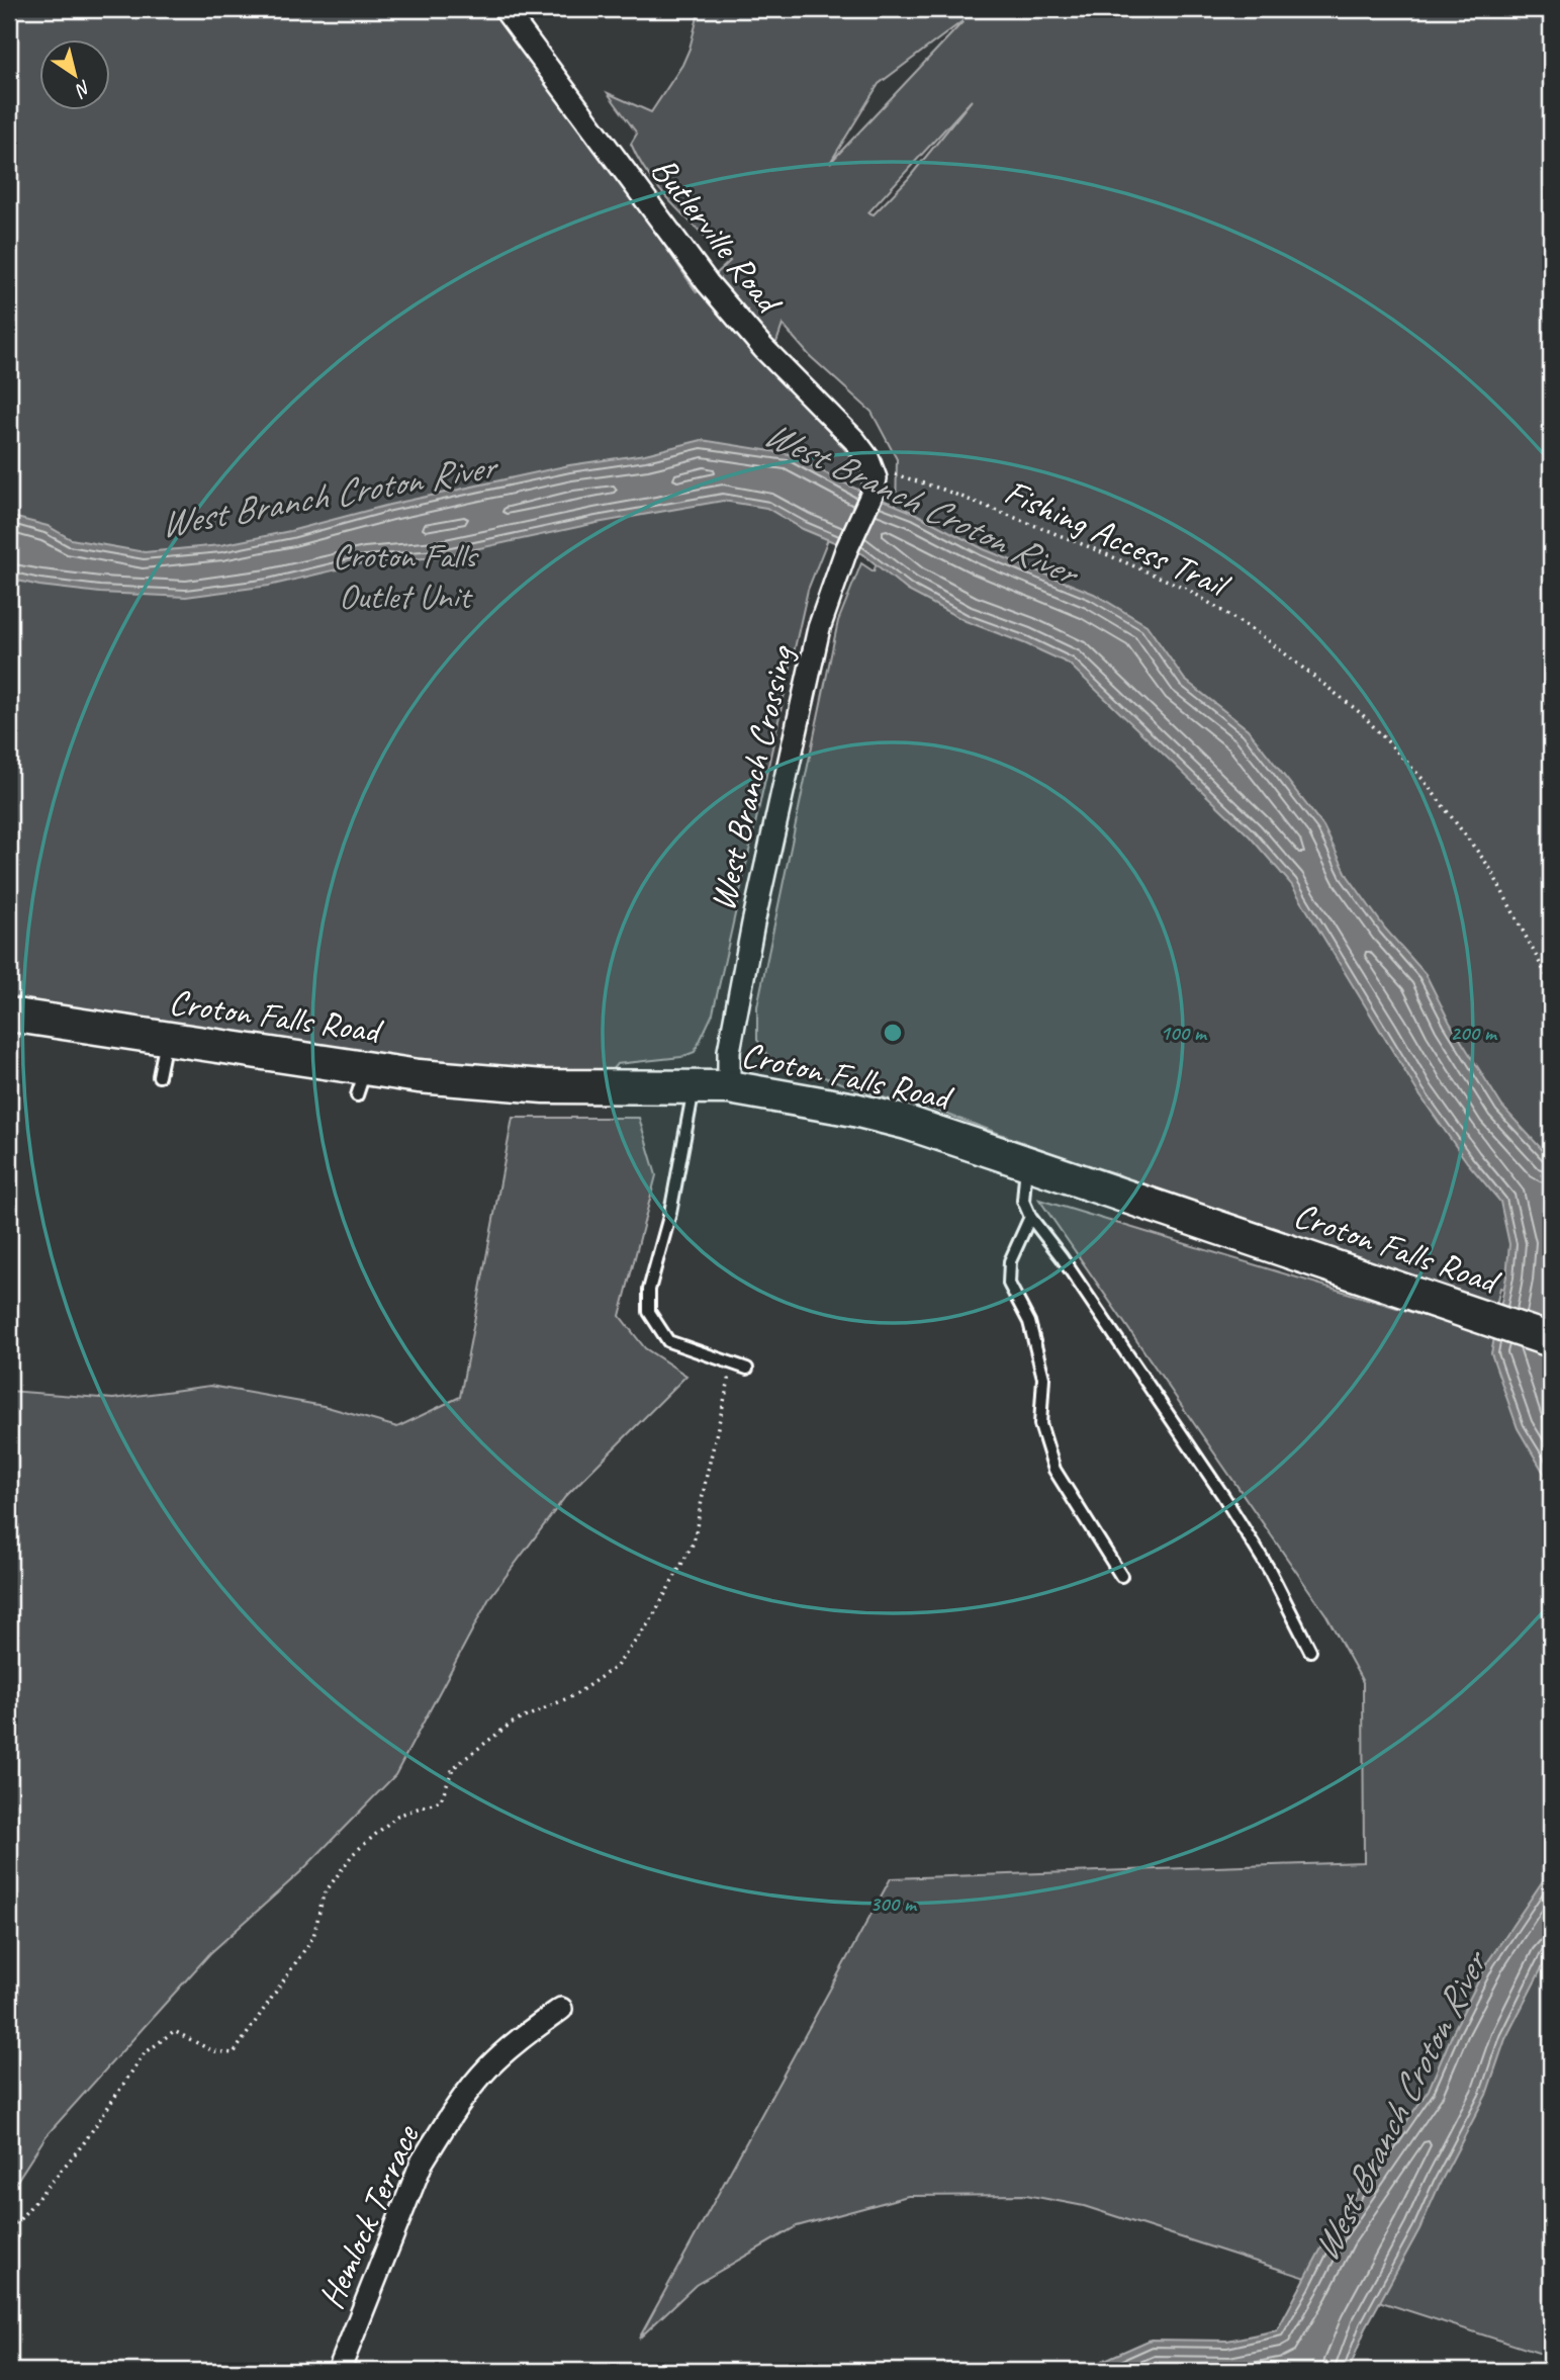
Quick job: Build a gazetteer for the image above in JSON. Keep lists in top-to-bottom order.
{
  "streets": {
    "street": [
      "Butlerville Road",
      "West Branch Crossing",
      "Croton Falls Road",
      "Hemlock Terrace"
    ],
    "path": ["Fishing Access Trail"]
  },
  "crossings": [
    ["Butlerville Road", "Fishing Access Trail"],
    ["Butlerville Road", "West Branch Crossing"],
    ["Fishing Access Trail", "West Branch Crossing"],
    ["West Branch Crossing", "Croton Falls Road"]
  ],
  "water": ["West Branch Croton River"],
  "parks": ["Croton Falls Outlet Unit"],
  "north": "bottom right",
  "rings": ["100 m", "200 m", "300 m"]
}
